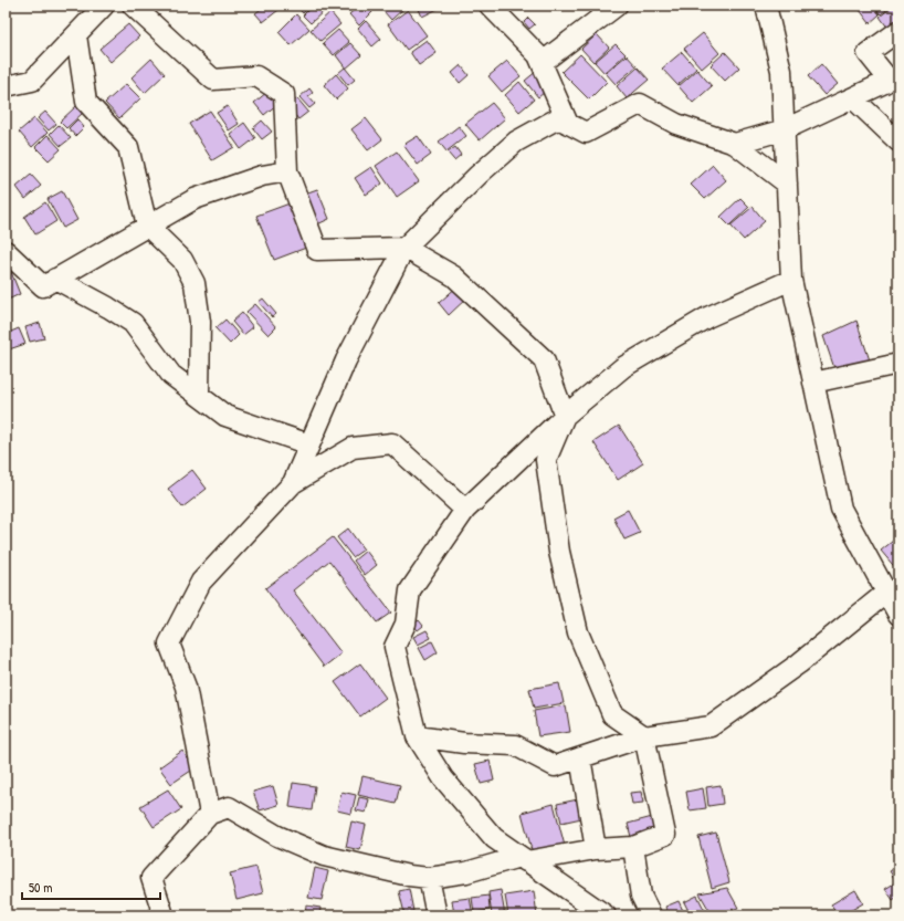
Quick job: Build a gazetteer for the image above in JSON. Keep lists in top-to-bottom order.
{
  "scale_bar": "50 m"
}
